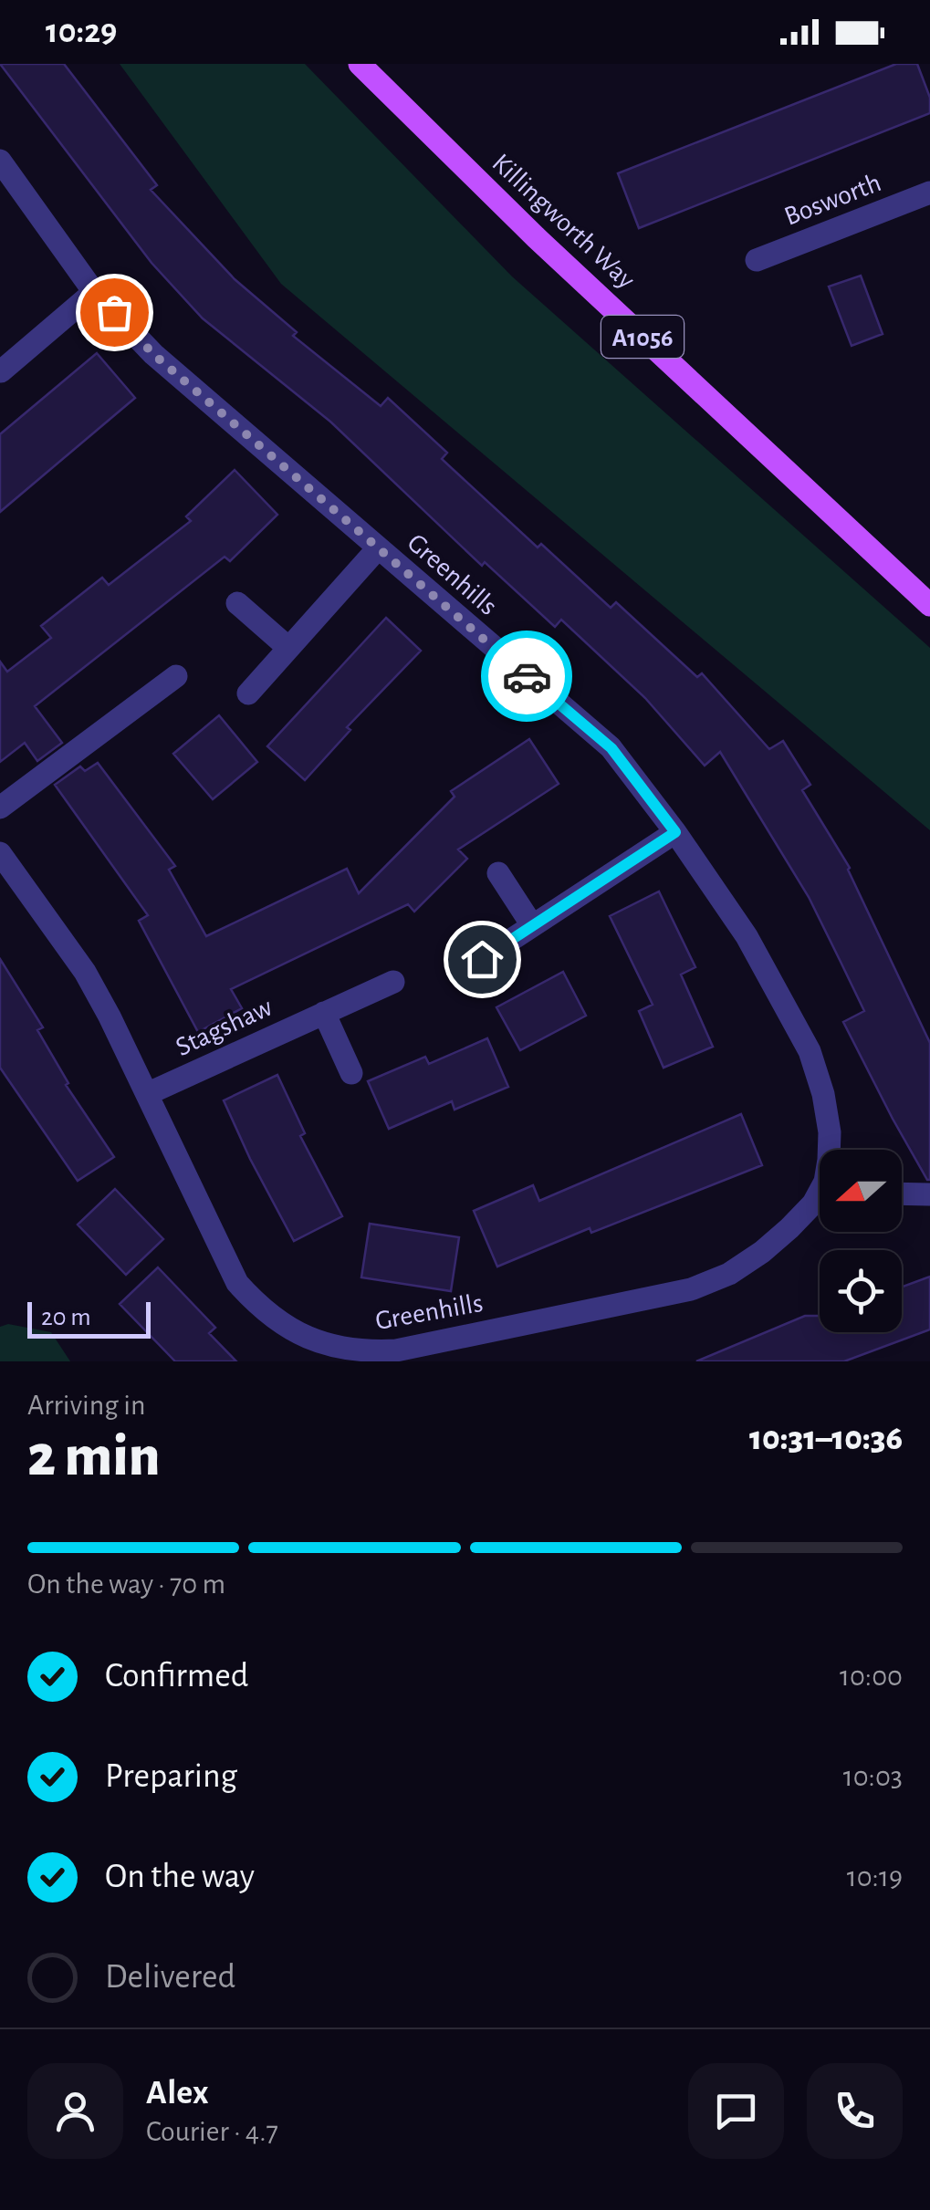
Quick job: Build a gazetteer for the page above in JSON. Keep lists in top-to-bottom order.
{
  "streets": {
    "main road": ["Killingworth Way", "A1056"],
    "street": ["Bosworth", "Greenhills", "Stagshaw"]
  },
  "crossings": [
    ["Greenhills", "Stagshaw"]
  ],
  "scale_bar": "20 m",
  "north": "left",
  "page": {
    "status": "10:29",
    "scale": "20 m",
    "heading": ["2 min", "Arriving in", "10:31–10:36"],
    "panel": ["Alex", "Courier · 4.7"],
    "bar": "On the way · 70 m",
    "list": [
      ["Confirmed", "10:00"],
      ["Preparing", "10:03"],
      ["On the way", "10:19"],
      "Delivered"
    ]
  }
}
